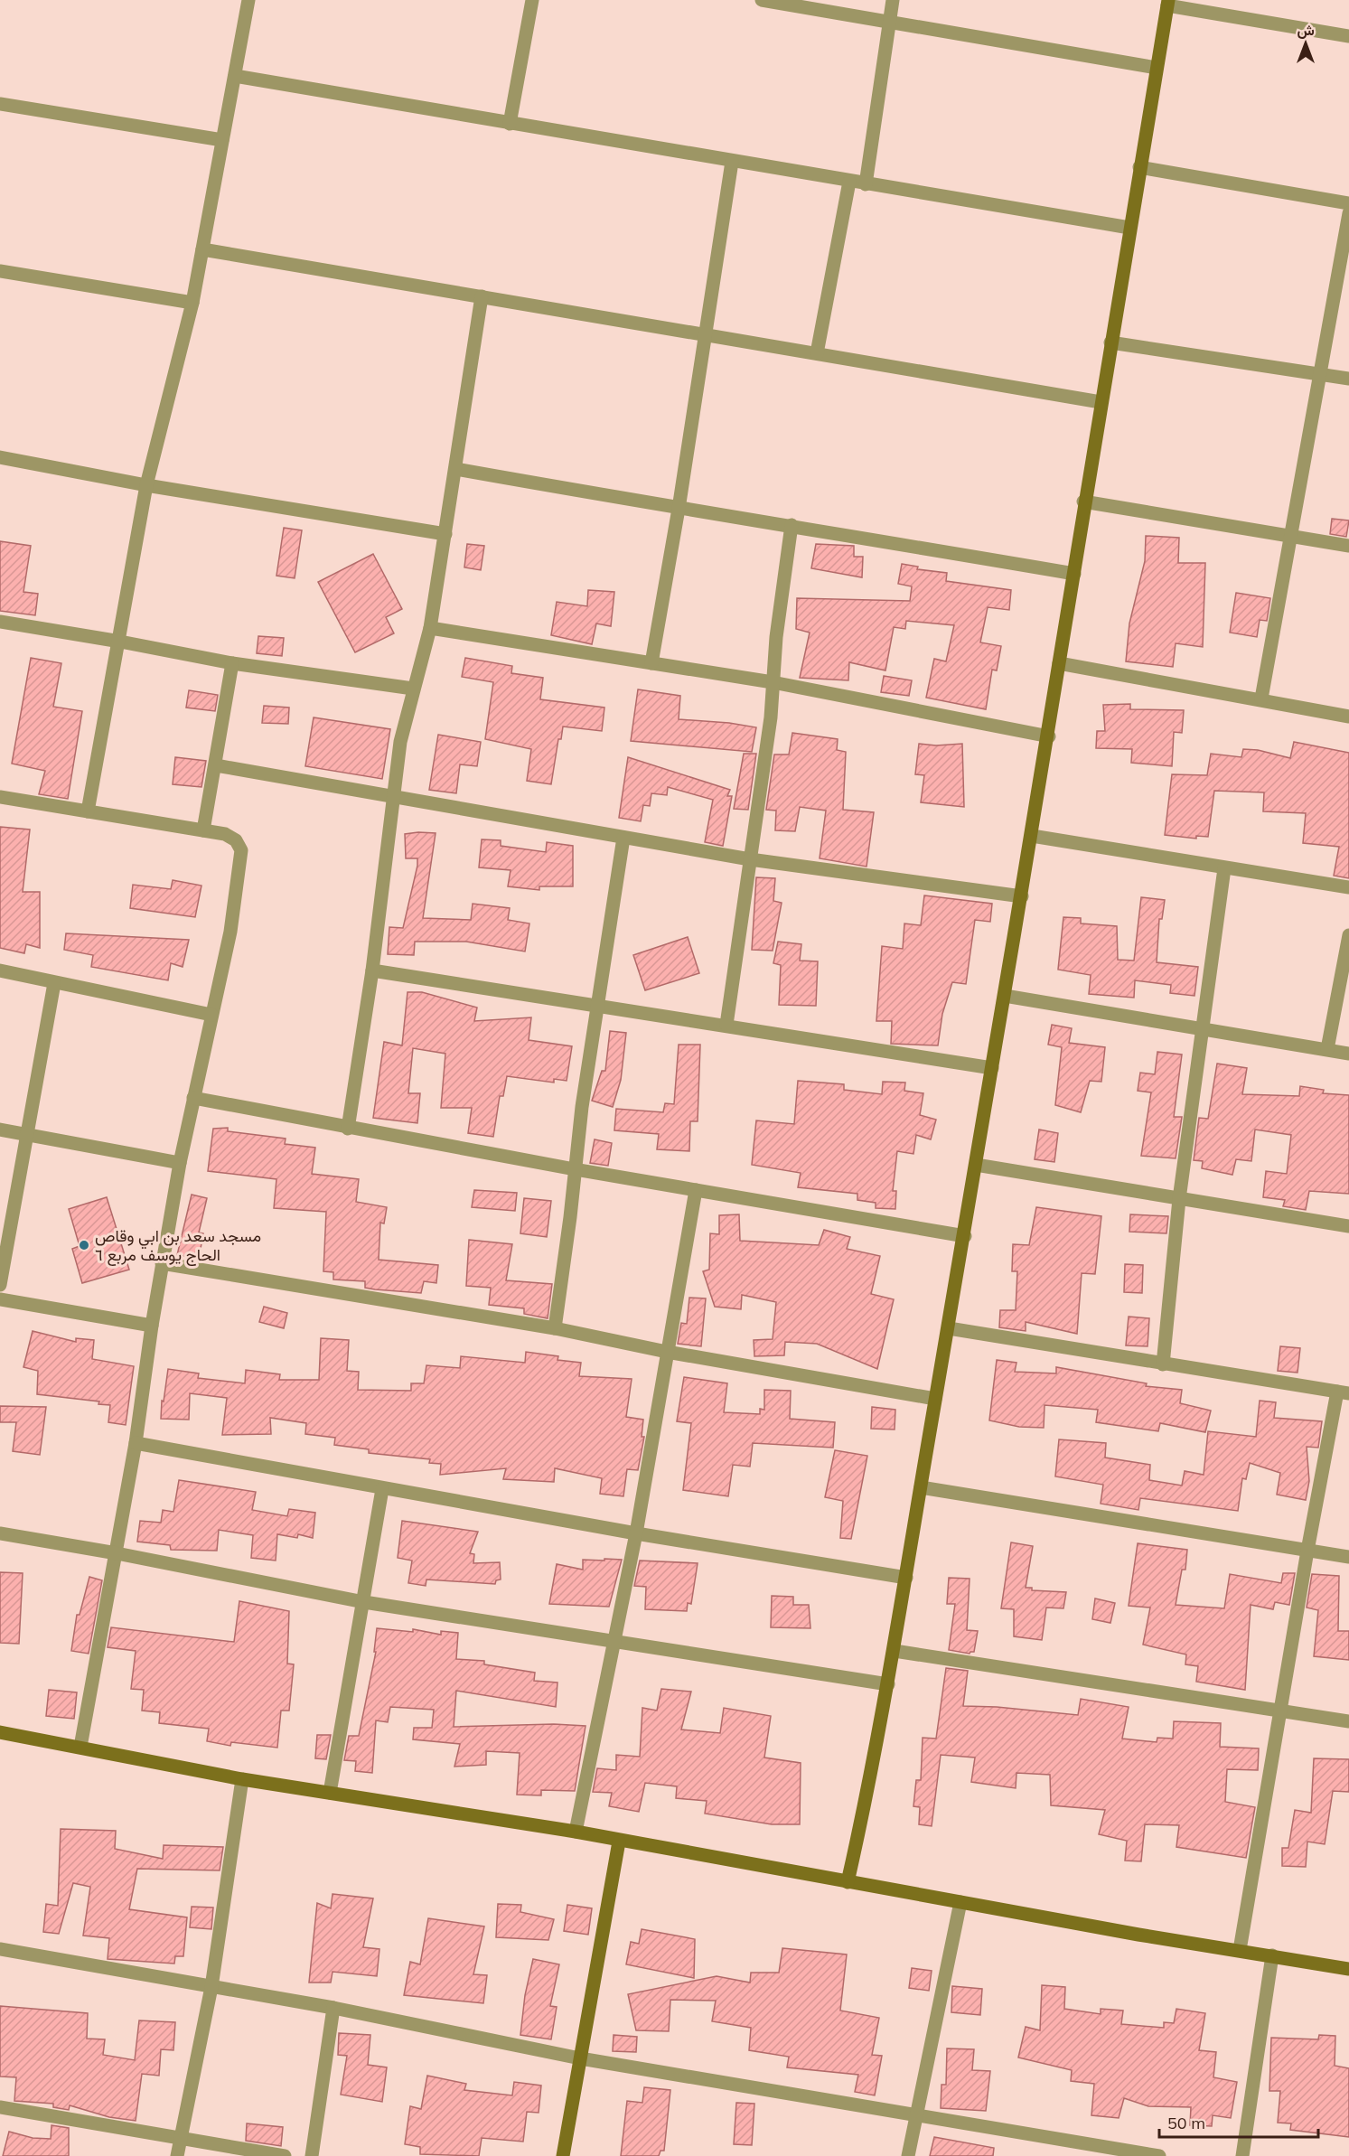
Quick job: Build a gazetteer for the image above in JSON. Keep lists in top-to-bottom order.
{
  "places": ["مسجد سعد بن ابي وقاص الحاج يوسف مربع ٦"],
  "scale_bar": "50 m",
  "north": "top"
}
